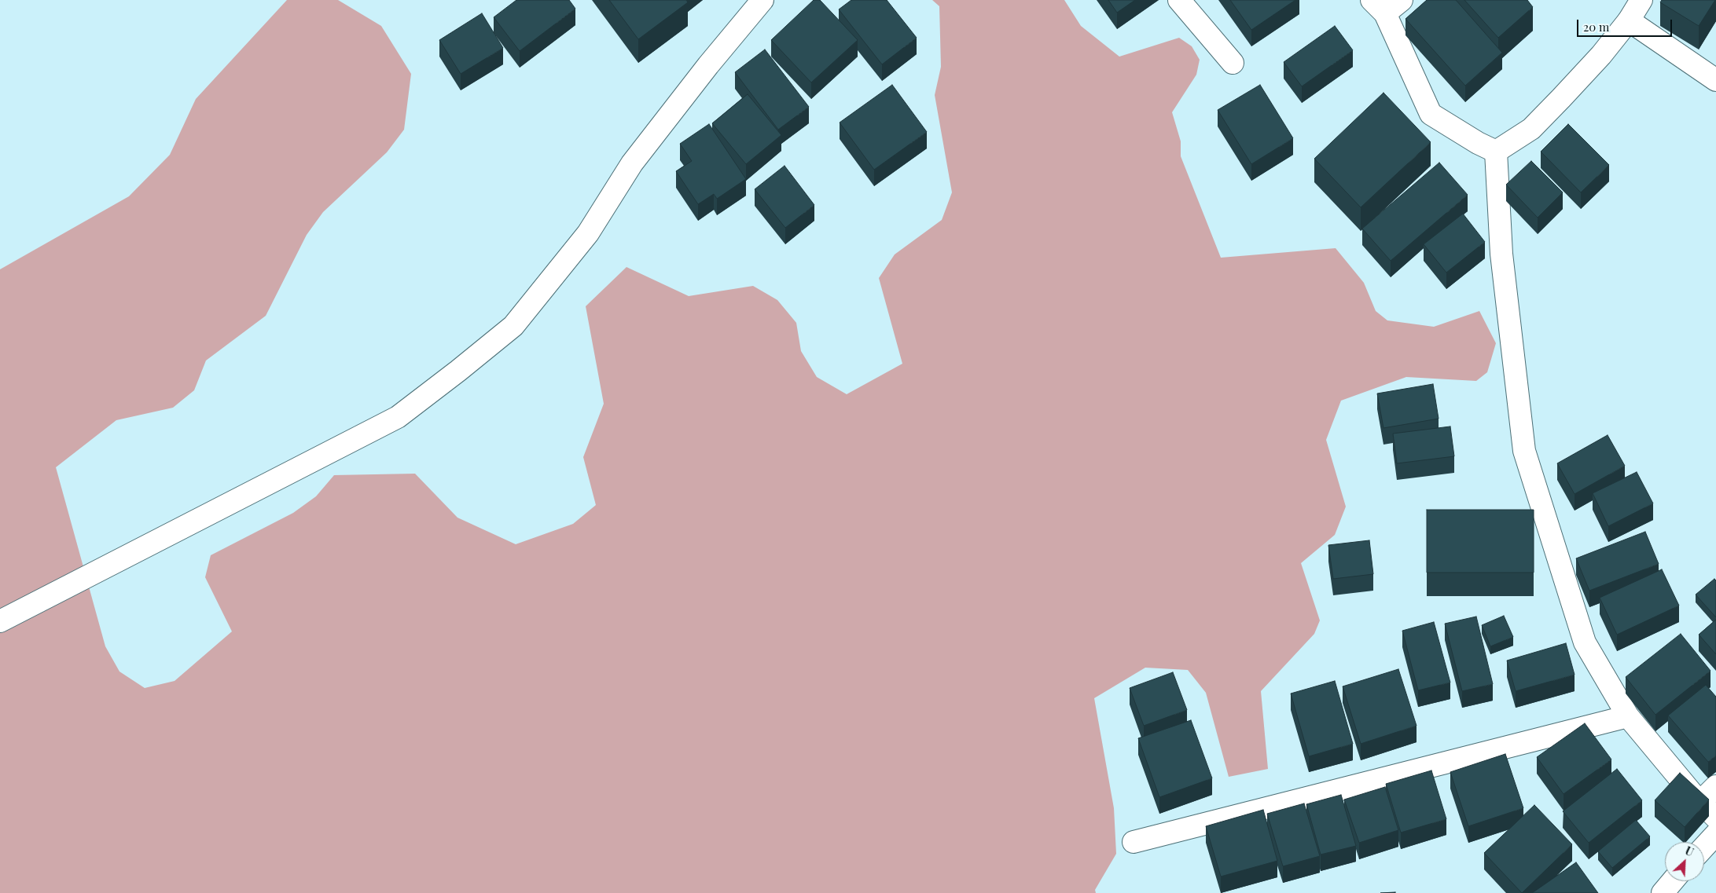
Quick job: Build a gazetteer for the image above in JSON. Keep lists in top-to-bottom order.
{
  "scale_bar": "20 m",
  "north": "top right"
}
